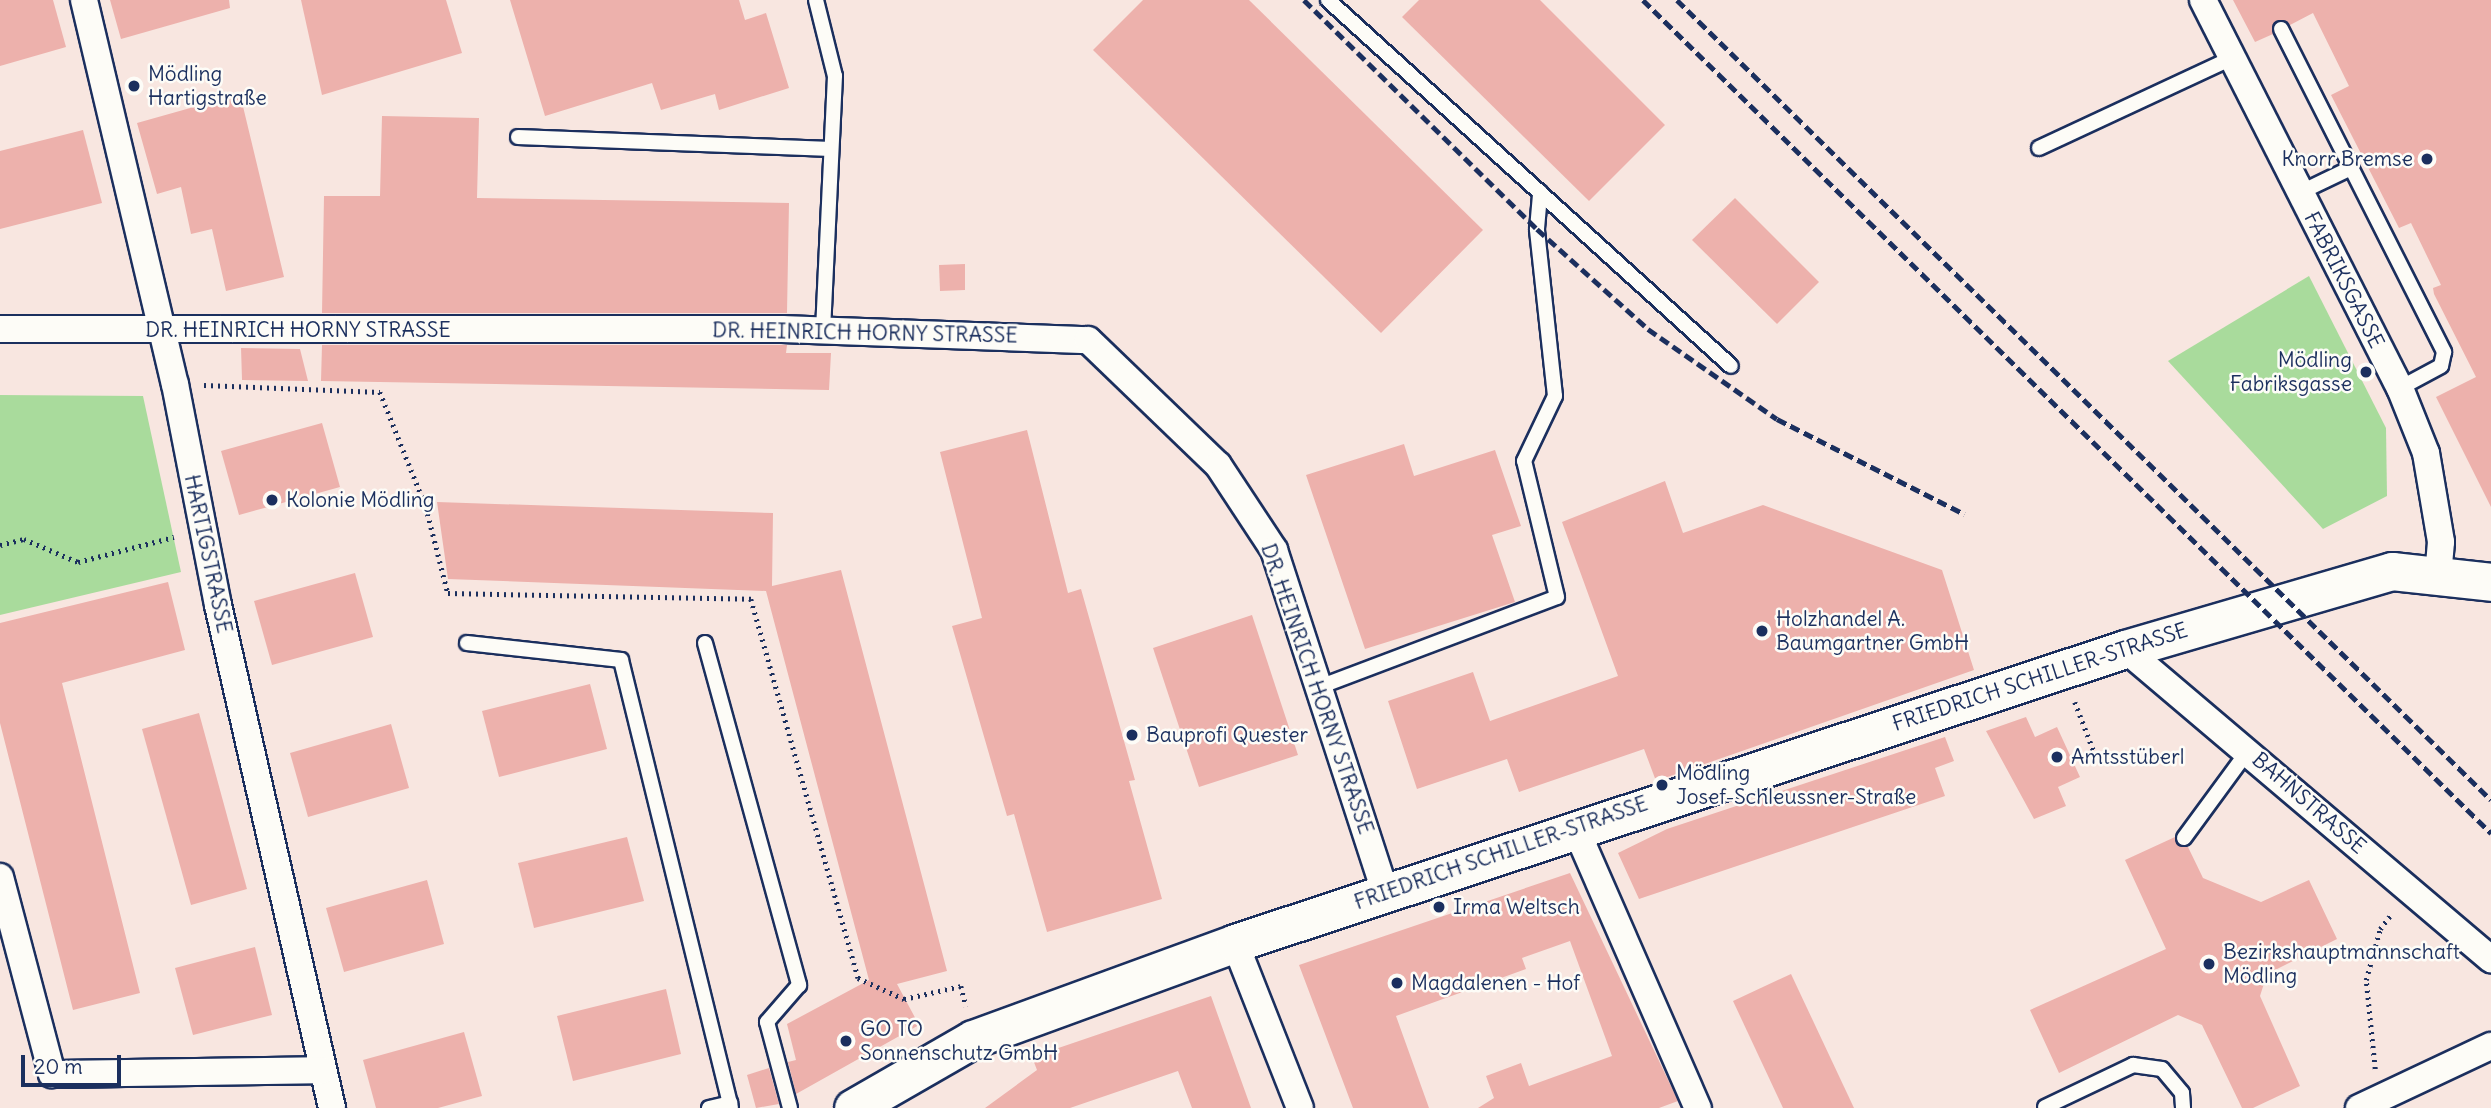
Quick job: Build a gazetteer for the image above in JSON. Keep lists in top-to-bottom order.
{
  "streets": {
    "street": [
      "FABRIKSGASSE",
      "DR. HEINRICH HORNY STRASSE",
      "HARTIGSTRASSE",
      "FRIEDRICH SCHILLER-STRASSE",
      "BAHNSTRASSE"
    ]
  },
  "crossings": [
    ["FABRIKSGASSE", "FRIEDRICH SCHILLER-STRASSE"],
    ["DR. HEINRICH HORNY STRASSE", "HARTIGSTRASSE"],
    ["DR. HEINRICH HORNY STRASSE", "FRIEDRICH SCHILLER-STRASSE"],
    ["FRIEDRICH SCHILLER-STRASSE", "BAHNSTRASSE"]
  ],
  "places": [
    "Mödling Hartigstraße",
    "Knorr Bremse",
    "Mödling Fabriksgasse",
    "Kolonie Mödling",
    "Holzhandel A. Baumgartner GmbH",
    "Bauprofi Quester",
    "Amtsstüberl",
    "Mödling Josef-Schleussner-Straße",
    "Irma Weltsch",
    "Bezirkshauptmannschaft Mödling",
    "Magdalenen - Hof",
    "GO TO Sonnenschutz GmbH"
  ],
  "scale_bar": "20 m"
}
